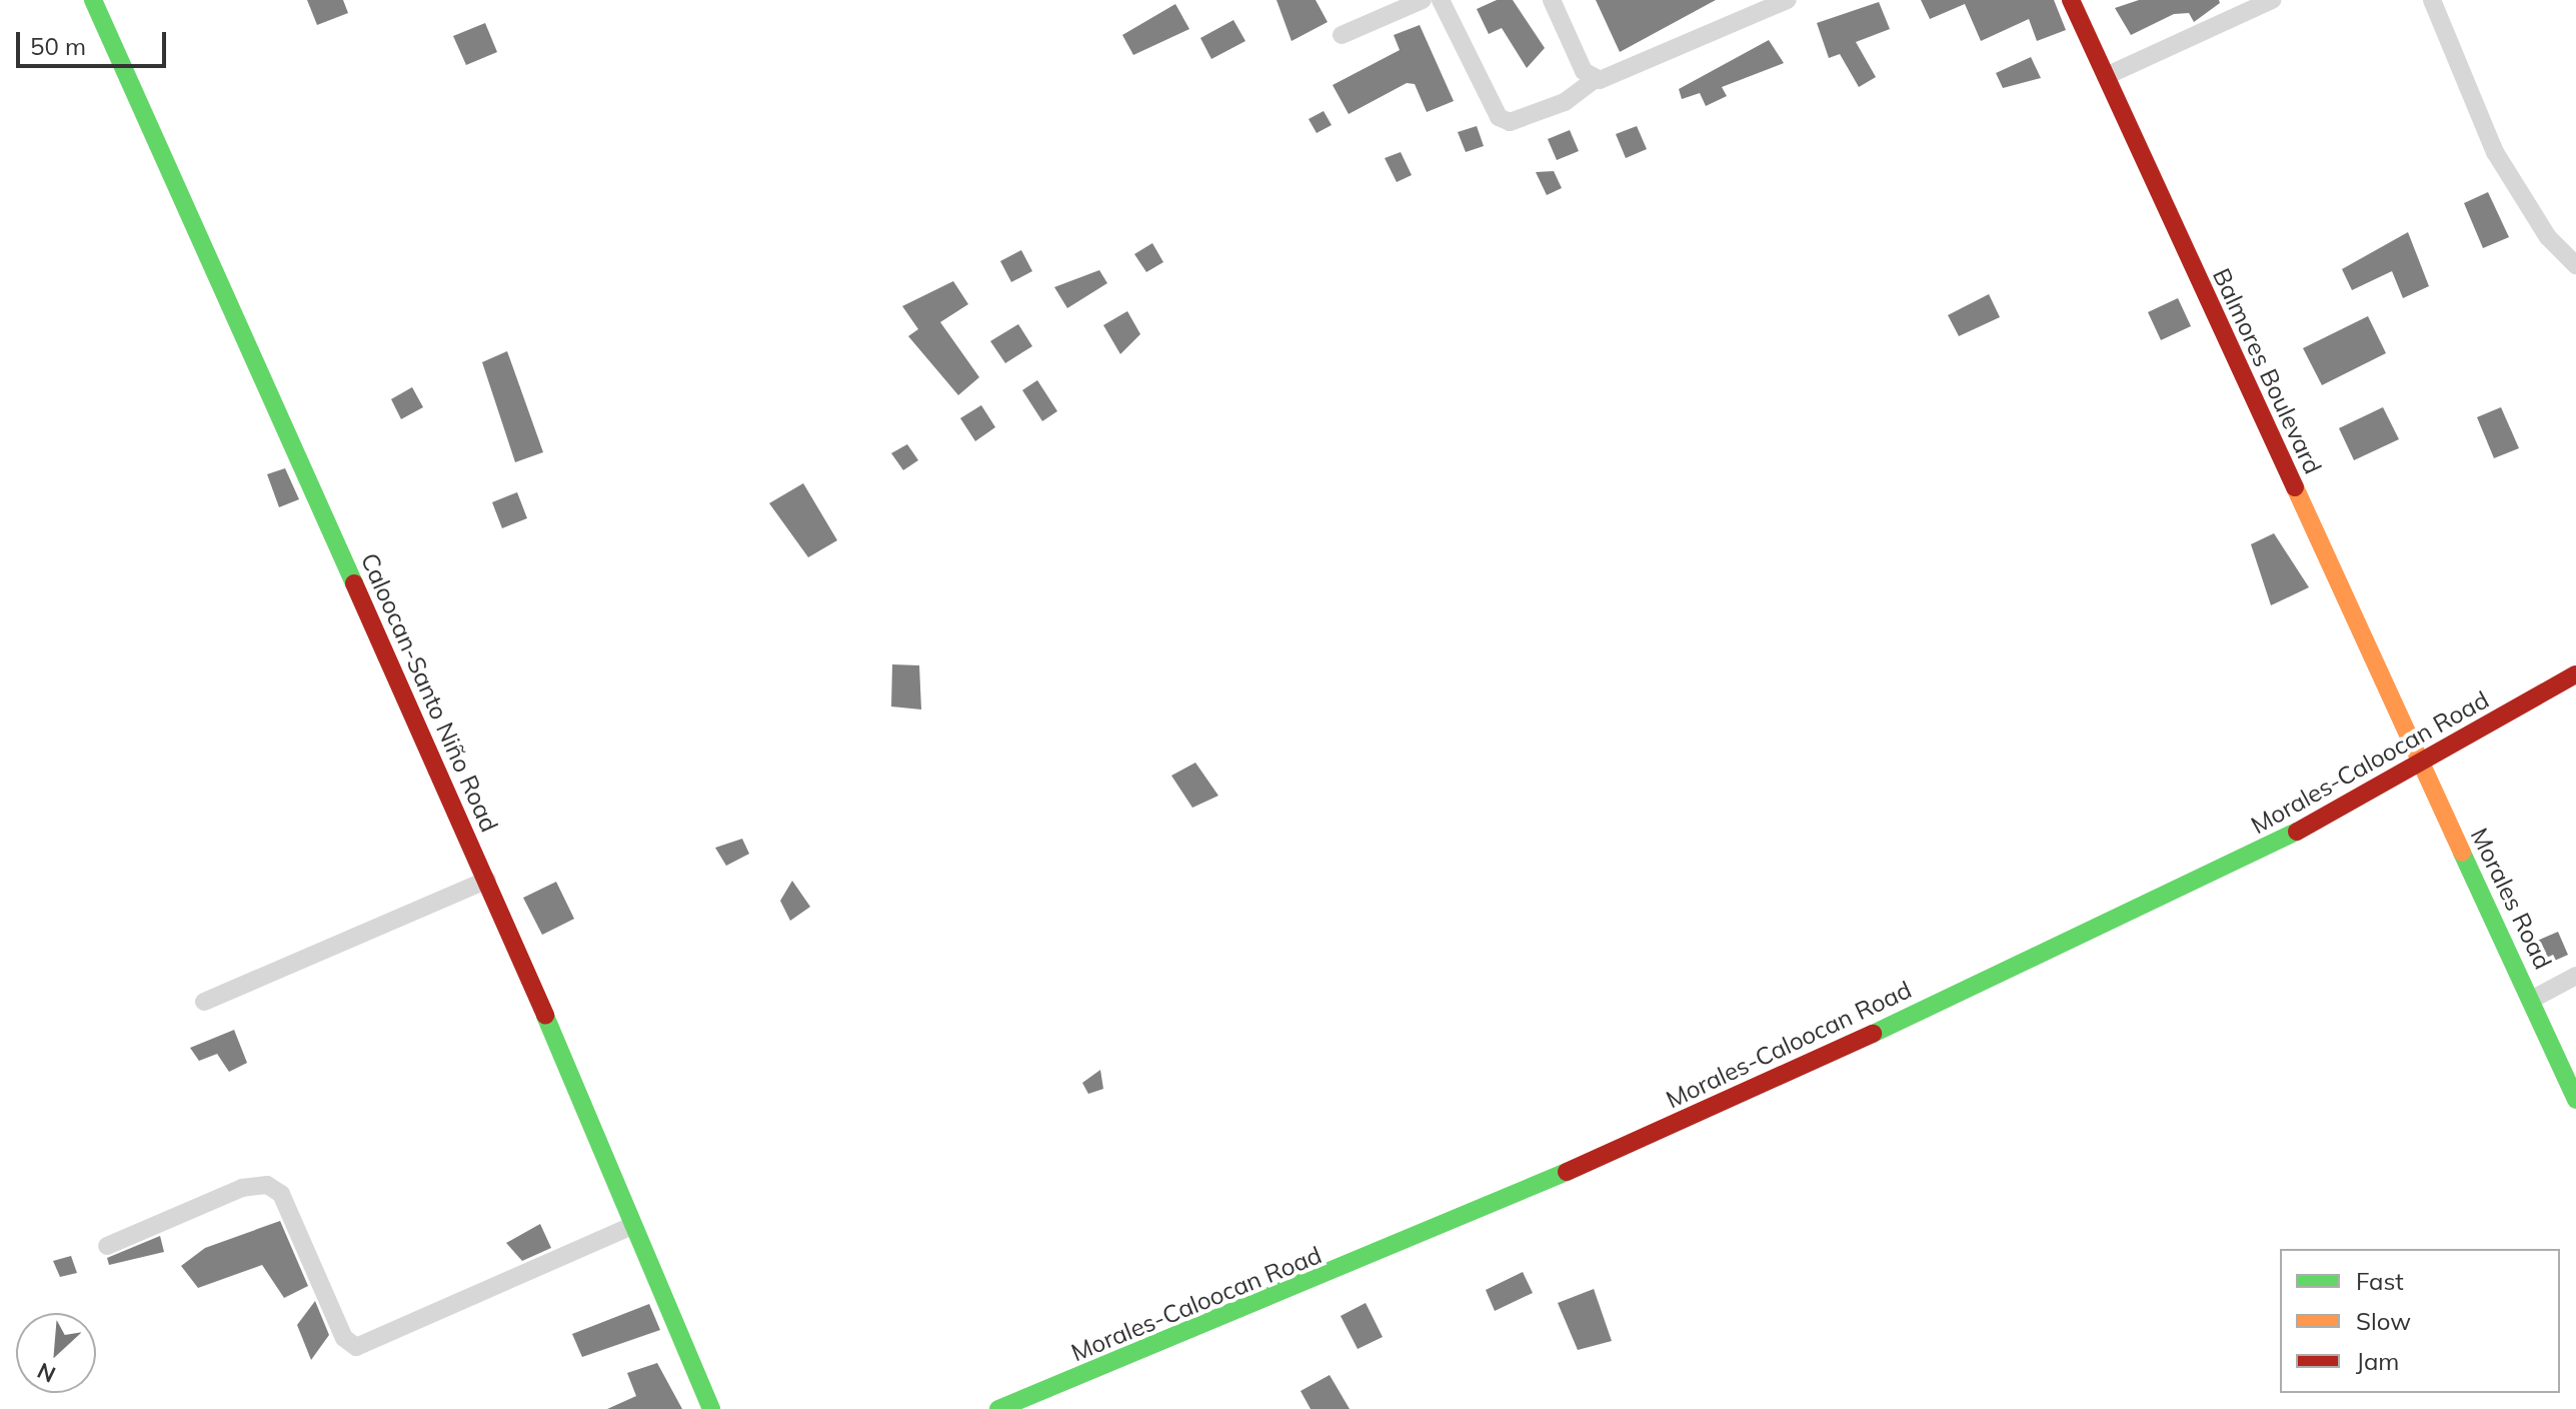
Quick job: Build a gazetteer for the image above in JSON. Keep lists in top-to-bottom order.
{
  "streets": {
    "street": [
      "Balmores Boulevard",
      "Caloocan-Santo Niño Road",
      "Morales-Caloocan Road",
      "Morales Road"
    ]
  },
  "crossings": [
    ["Balmores Boulevard", "Morales-Caloocan Road"],
    ["Balmores Boulevard", "Morales Road"],
    ["Morales-Caloocan Road", "Morales Road"]
  ],
  "legend": ["Fast", "Slow", "Jam"],
  "scale_bar": "50 m",
  "north": "bottom left"
}
